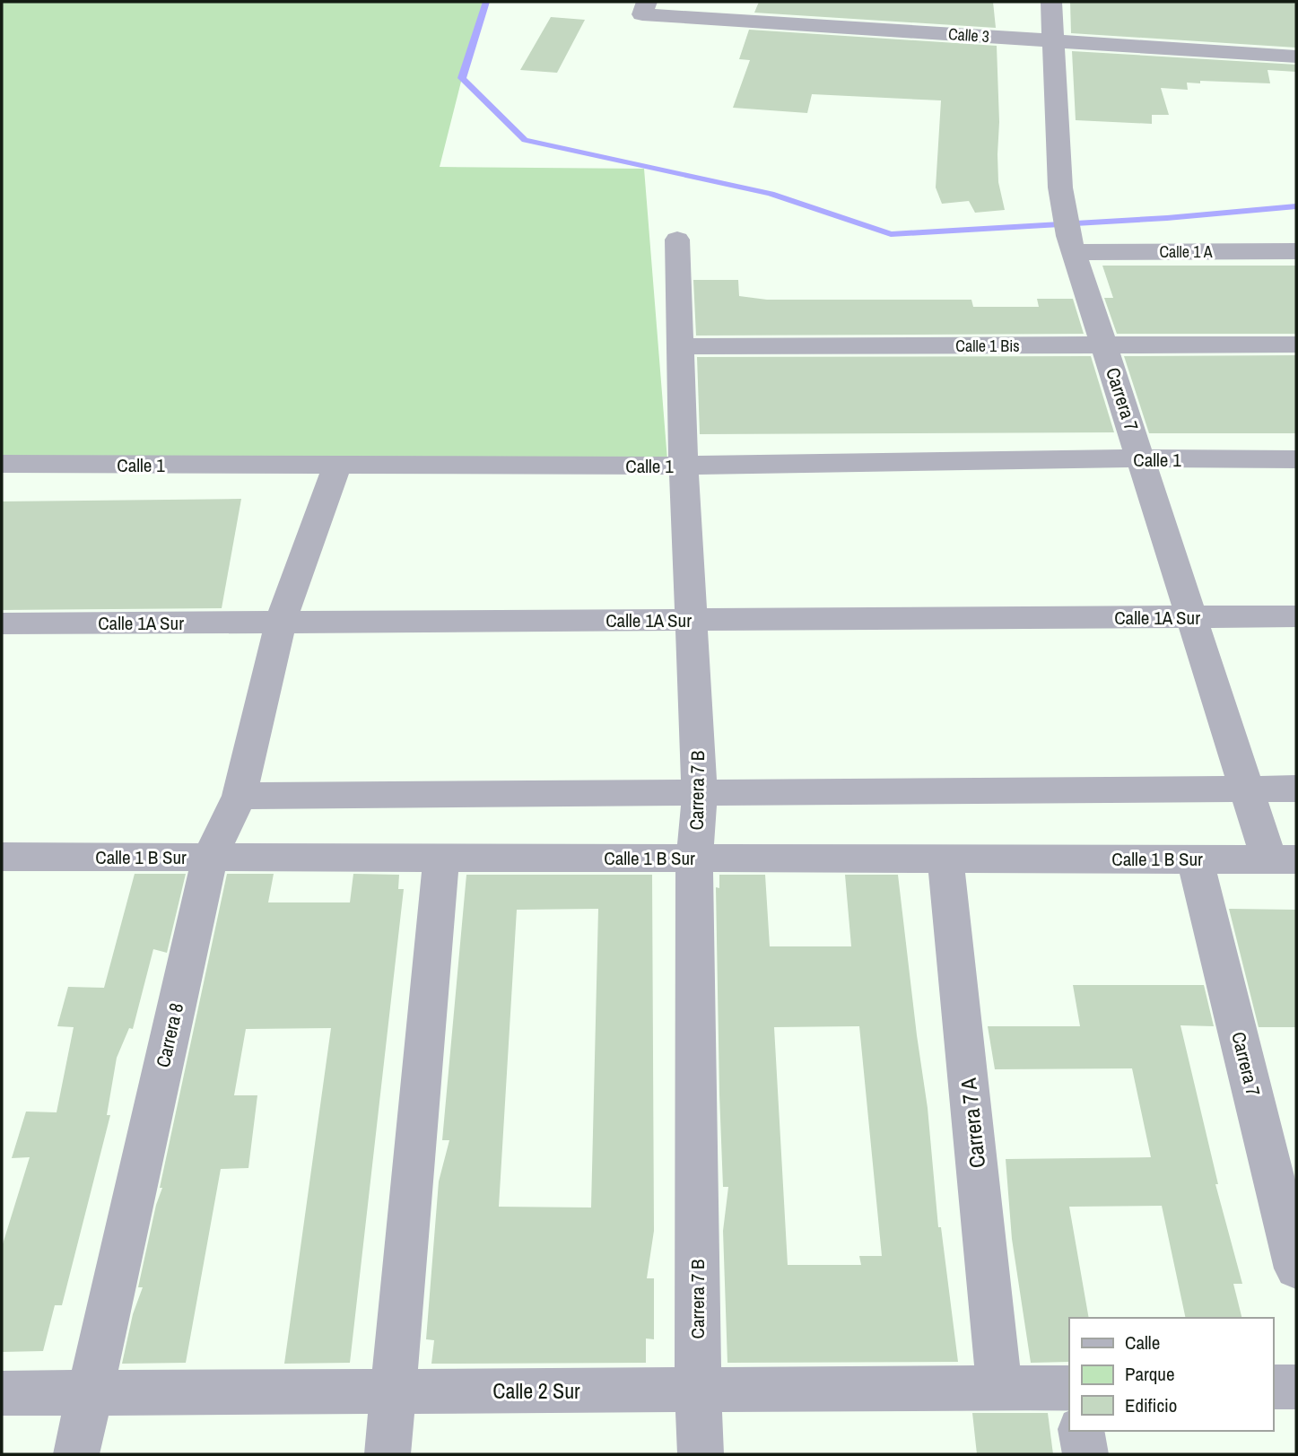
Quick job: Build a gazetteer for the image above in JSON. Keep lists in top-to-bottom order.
{
  "streets": {
    "street": [
      "Calle 3",
      "Calle 1 A",
      "Calle 1 Bis",
      "Carrera 7",
      "Calle 1",
      "Calle 1A Sur",
      "Carrera 7 B",
      "Calle 1 B Sur",
      "Carrera 8",
      "Carrera 7 A",
      "Calle 2 Sur"
    ]
  },
  "crossings": [
    ["Calle 3", "Carrera 7"],
    ["Calle 1 A", "Carrera 7"],
    ["Calle 1 Bis", "Carrera 7"],
    ["Calle 1 Bis", "Carrera 7 B"],
    ["Carrera 7", "Calle 1"],
    ["Carrera 7", "Calle 1A Sur"],
    ["Carrera 7", "Calle 1 B Sur"],
    ["Calle 1", "Carrera 7 B"],
    ["Calle 1", "Carrera 8"],
    ["Calle 1A Sur", "Carrera 7 B"],
    ["Calle 1A Sur", "Carrera 8"],
    ["Carrera 7 B", "Calle 1 B Sur"],
    ["Carrera 7 B", "Calle 2 Sur"],
    ["Calle 1 B Sur", "Carrera 8"],
    ["Calle 1 B Sur", "Carrera 7 A"],
    ["Carrera 8", "Calle 2 Sur"],
    ["Carrera 7 A", "Calle 2 Sur"]
  ],
  "legend": ["Calle", "Parque", "Edificio"]
}
